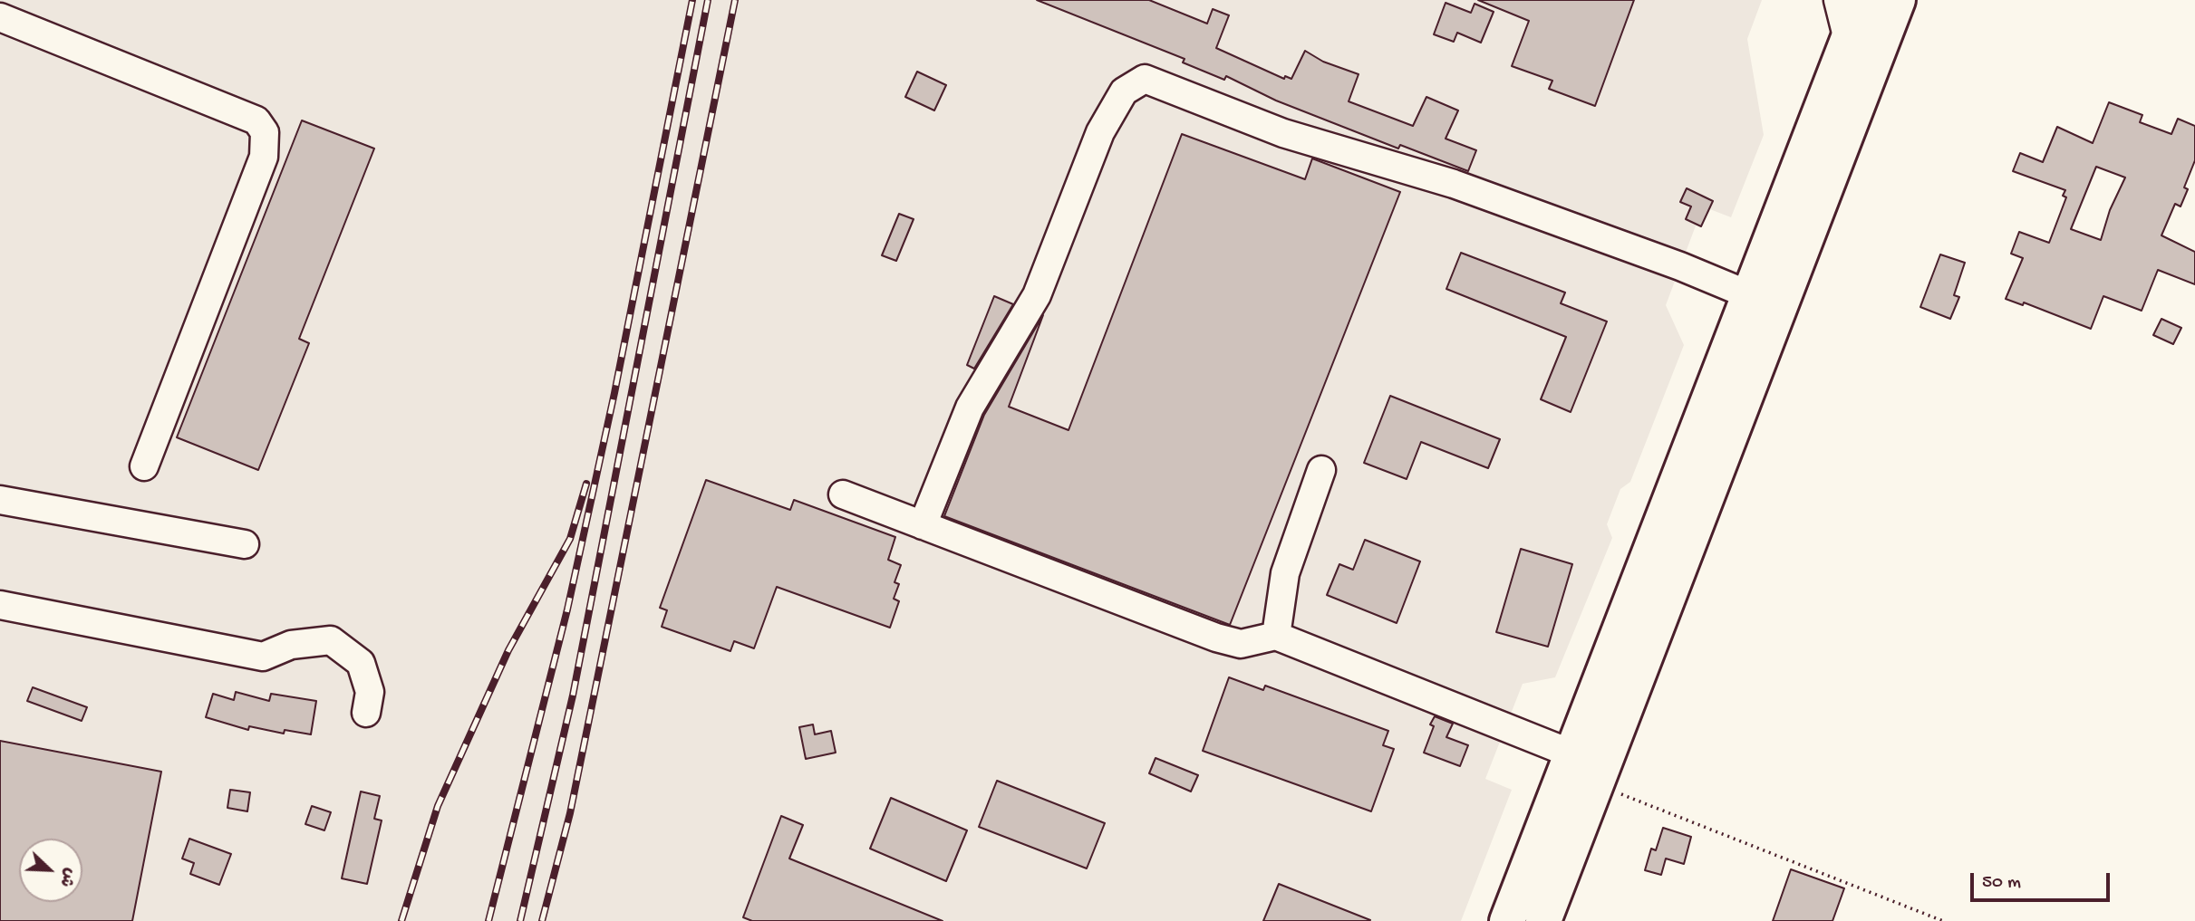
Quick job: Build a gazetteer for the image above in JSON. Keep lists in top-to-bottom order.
{
  "scale_bar": "50 m",
  "north": "bottom right"
}
